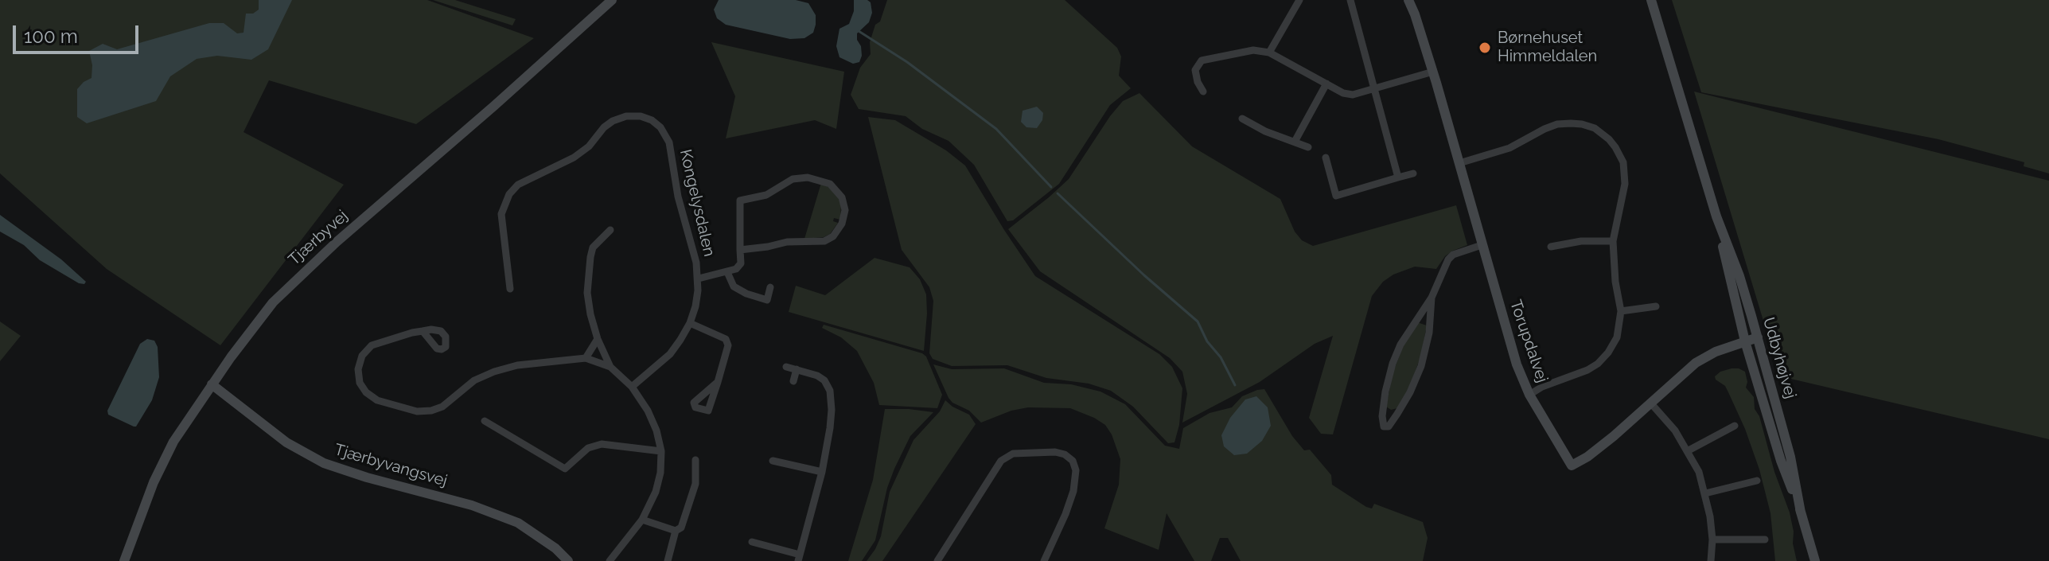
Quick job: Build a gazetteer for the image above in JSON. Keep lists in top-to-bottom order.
{
  "streets": {
    "street": [
      "Kongelysdalen",
      "Tjærbyvej",
      "Torupdalvej",
      "Udbyhøjvej",
      "Tjærbyvangsvej"
    ]
  },
  "crossings": [
    ["Tjærbyvej", "Tjærbyvangsvej"],
    ["Torupdalvej", "Udbyhøjvej"]
  ],
  "places": ["Børnehuset Himmeldalen"],
  "scale_bar": "100 m"
}
